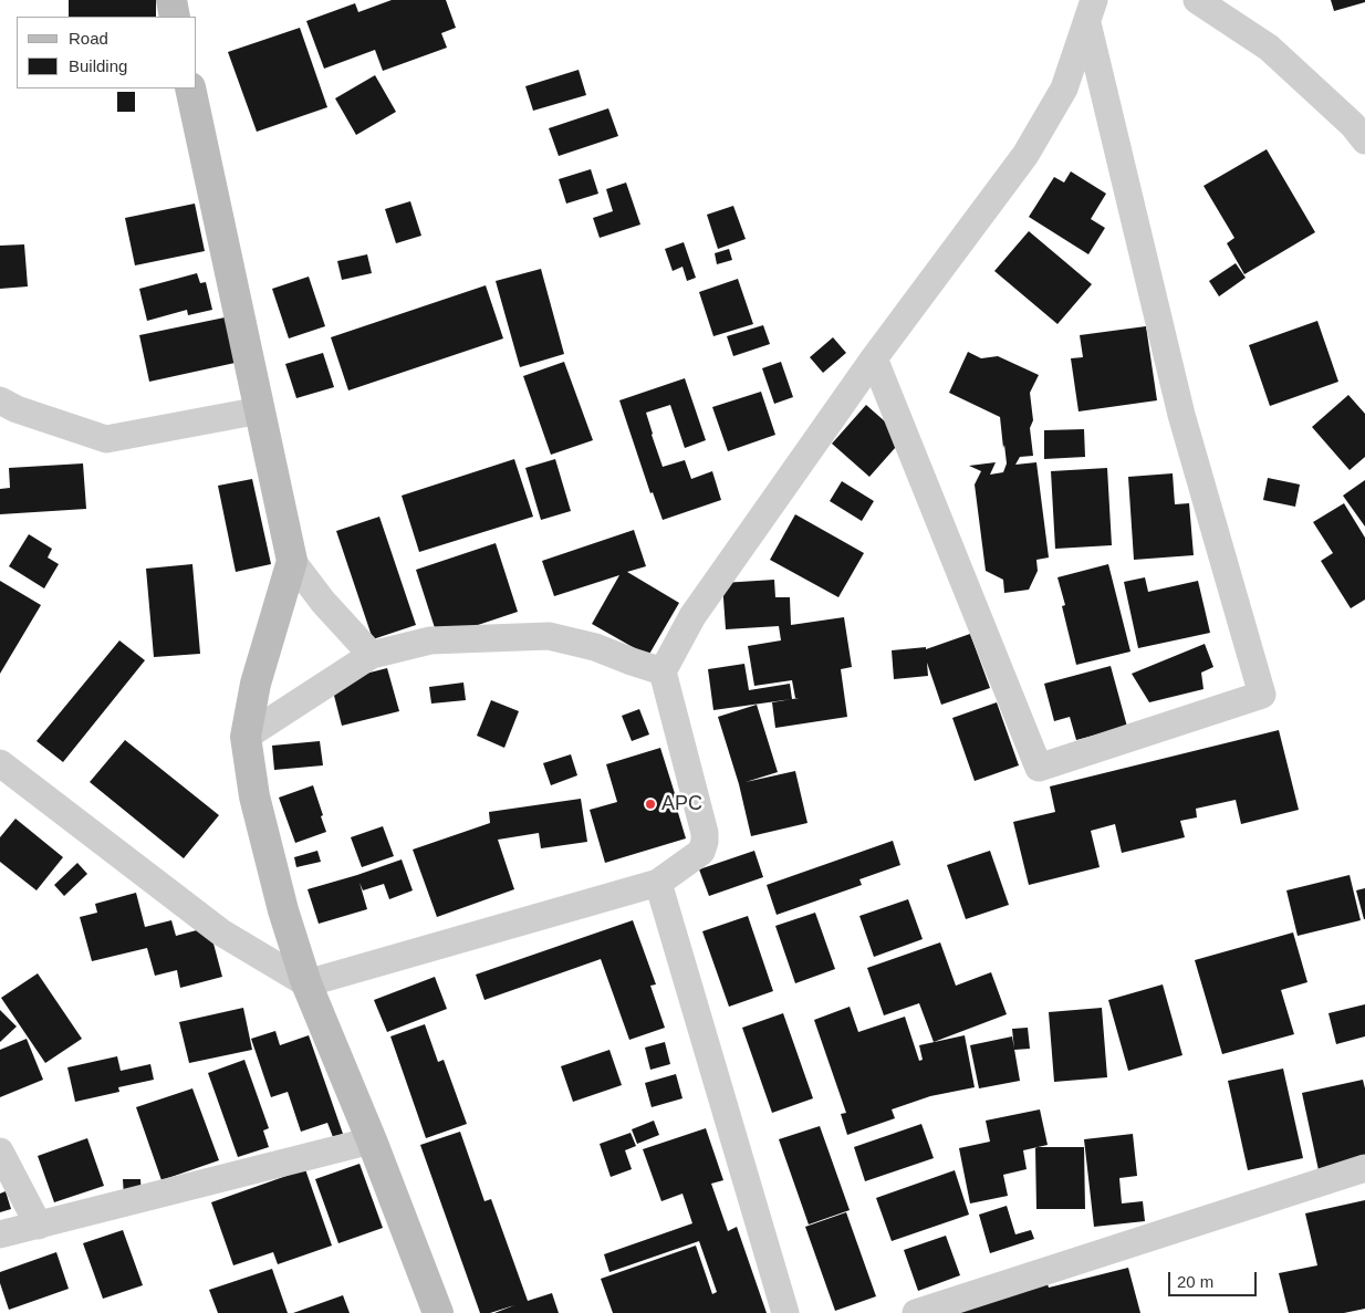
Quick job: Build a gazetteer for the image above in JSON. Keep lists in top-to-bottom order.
{
  "places": ["APC"],
  "legend": ["Road", "Building"],
  "scale_bar": "20 m"
}
